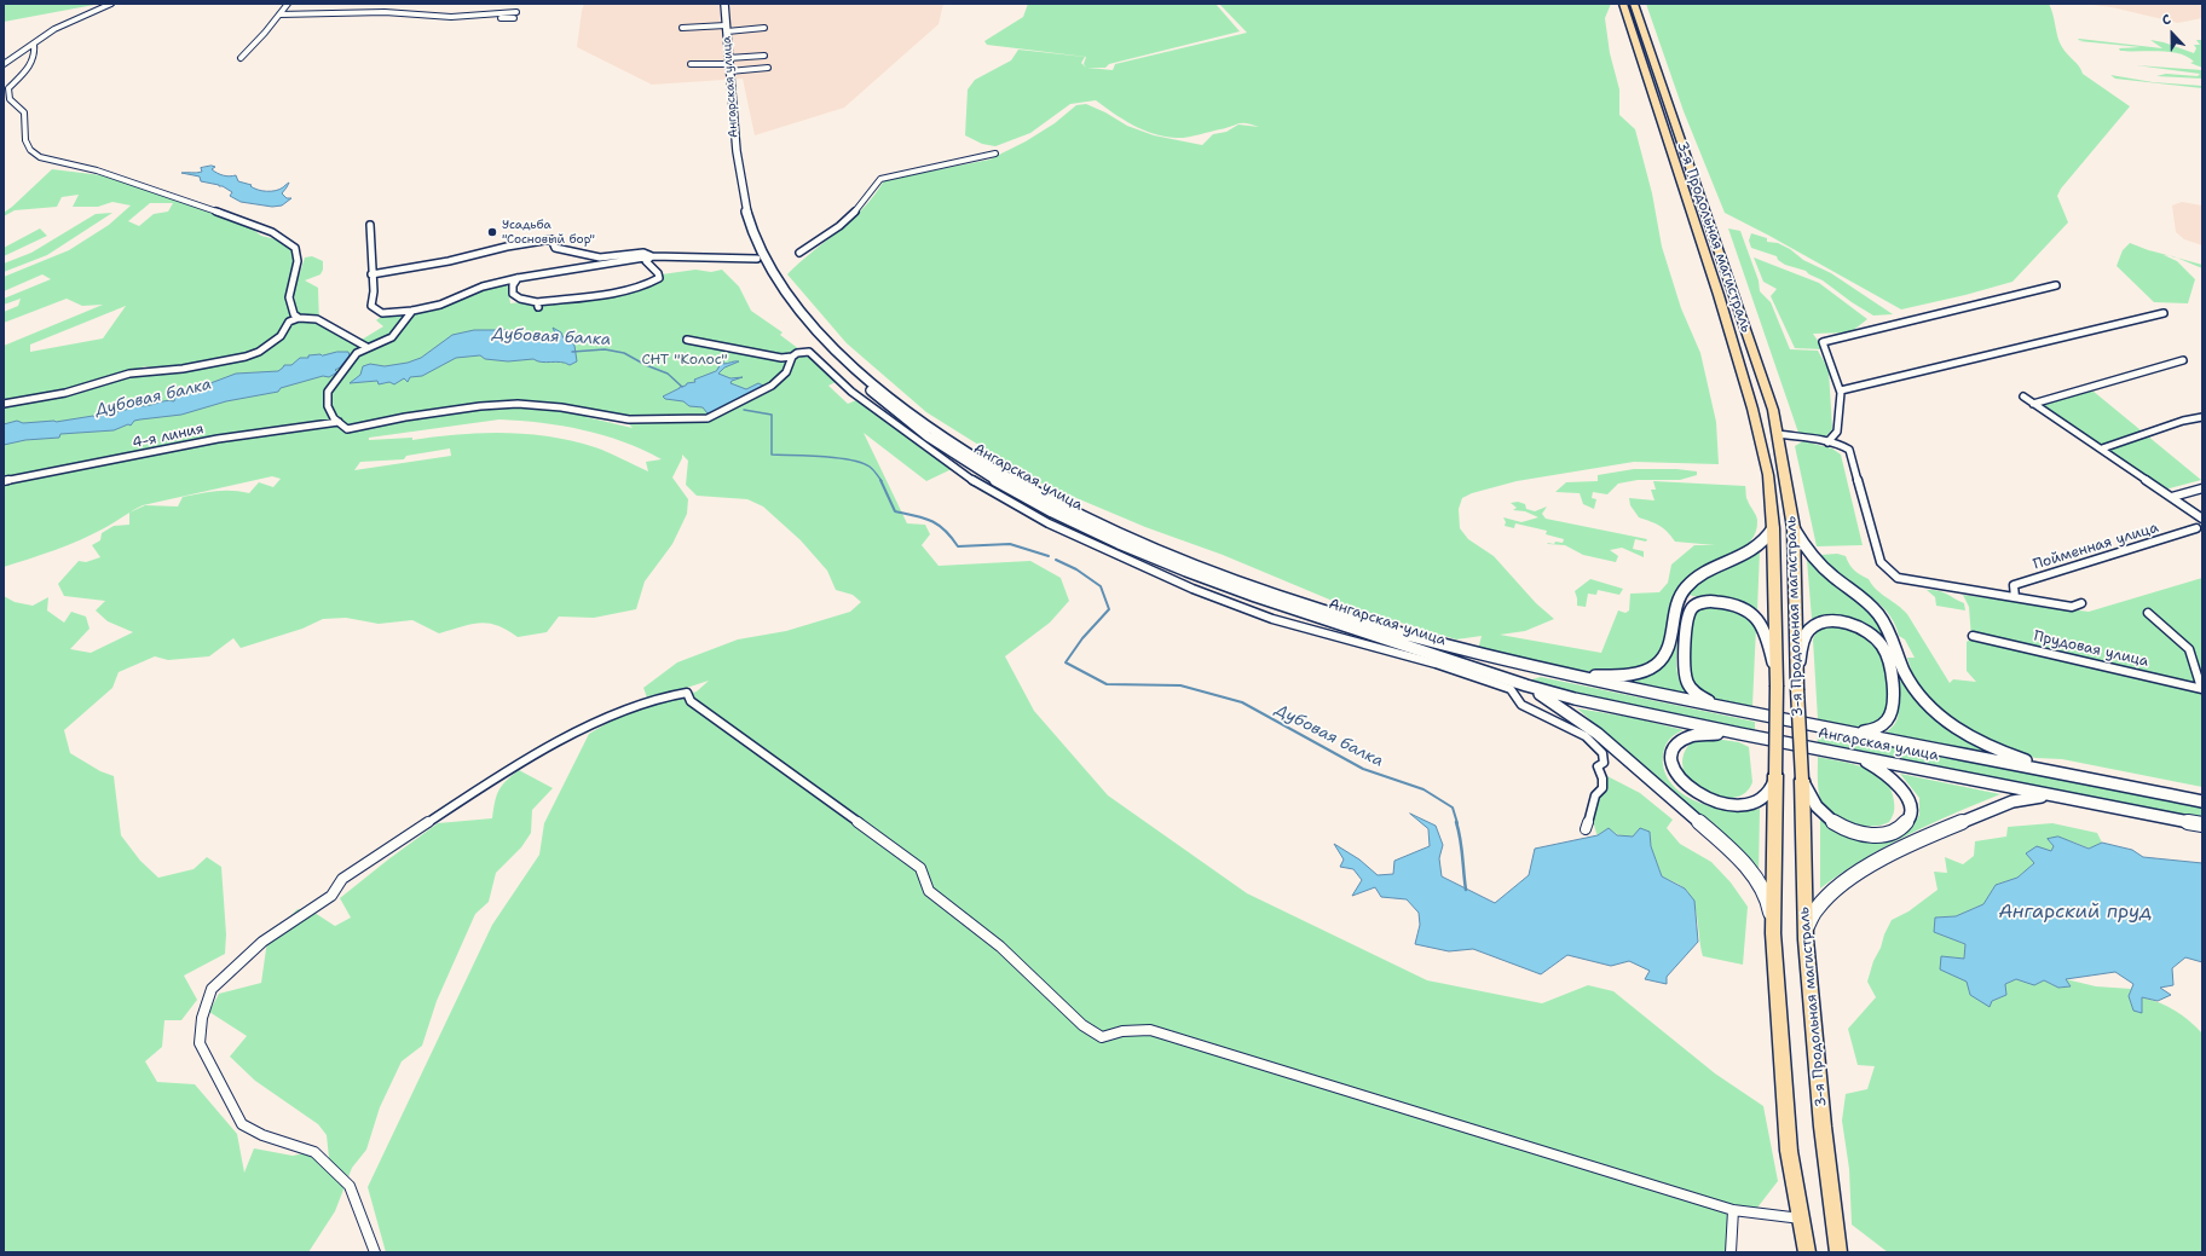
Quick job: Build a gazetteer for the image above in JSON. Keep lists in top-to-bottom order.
{
  "streets": {
    "highway": ["3-я Продольная магистраль"],
    "main road": ["Ангарская улица"],
    "street": ["4-я линия", "Пойменная улица", "Прудовая улица"]
  },
  "water": ["Дубовая балка", "Ангарский пруд"],
  "parks": ["СНТ \"Колос\""],
  "places": ["Усадьба \"Сосновый бор\""],
  "north": "top"
}
